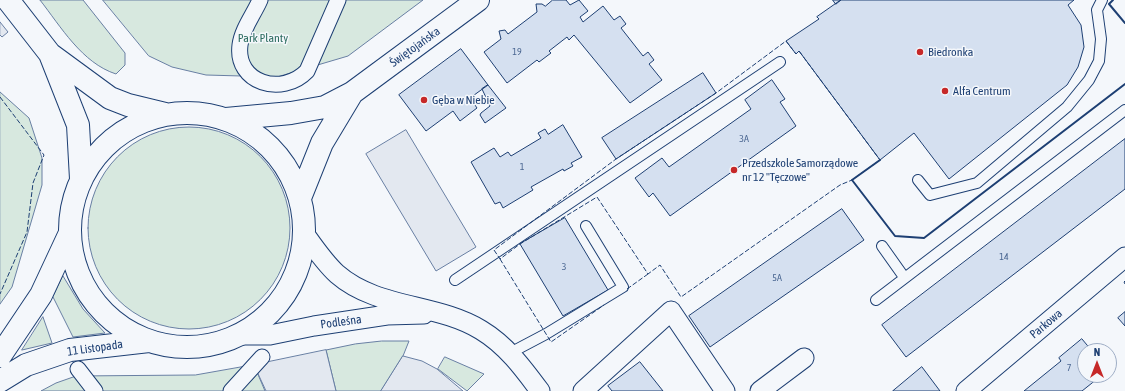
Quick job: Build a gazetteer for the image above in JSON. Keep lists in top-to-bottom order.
{
  "streets": {
    "street": [
      "Świętojańska",
      "Podleśna",
      "Parkowa",
      "11 Listopada"
    ]
  },
  "parks": ["Park Planty"],
  "places": [
    "Biedronka",
    "Alfa Centrum",
    "Gęba w Niebie",
    "Przedszkole Samorządowe nr 12 \"Tęczowe\""
  ],
  "house_numbers": [
    "19",
    "3A",
    "1",
    "14",
    "3",
    "5A",
    "7"
  ],
  "north": "top"
}
